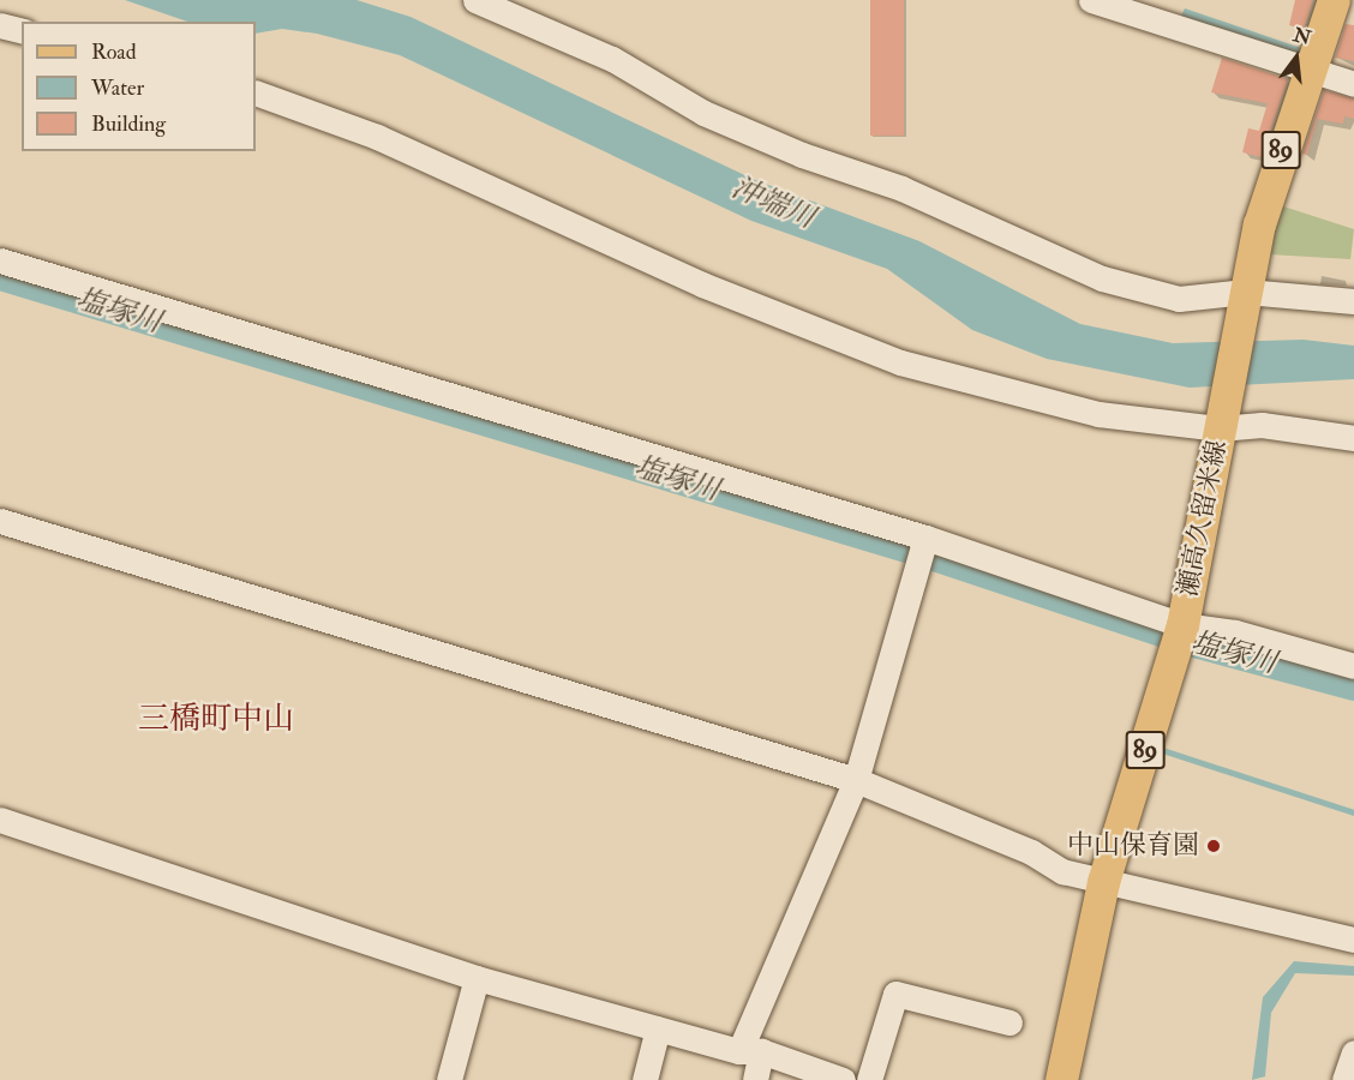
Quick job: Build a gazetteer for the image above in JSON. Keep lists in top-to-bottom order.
{
  "streets": {
    "main road": ["89", "瀬高久留米線"]
  },
  "districts": ["三橋町中山"],
  "water": ["沖端川", "塩塚川"],
  "places": ["中山保育園"],
  "legend": ["Road", "Water", "Building"],
  "north": "top"
}
